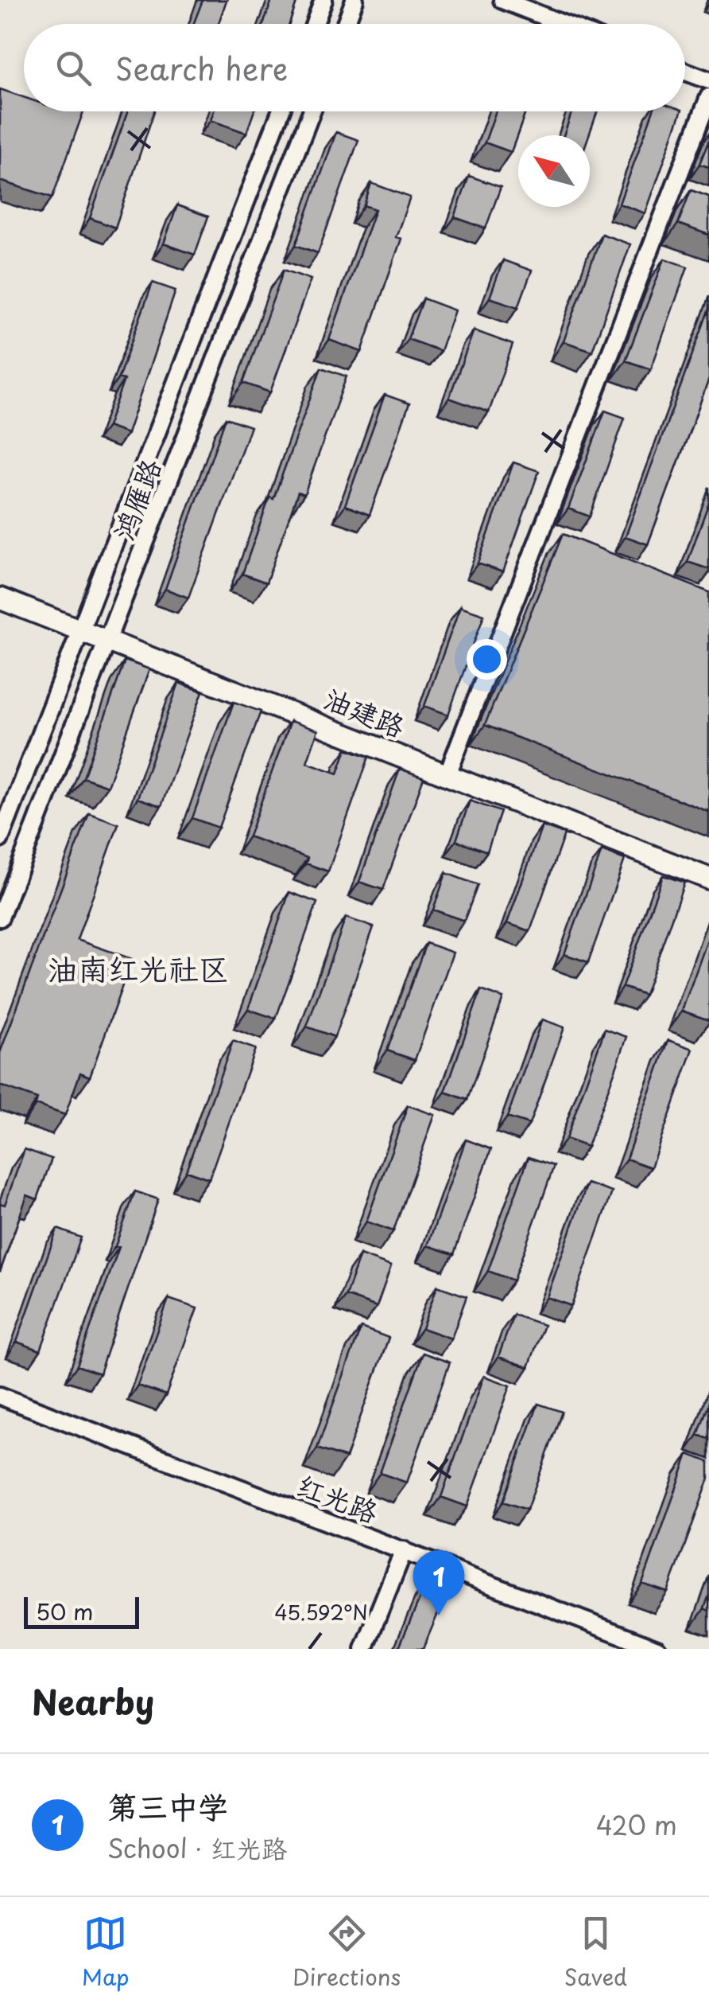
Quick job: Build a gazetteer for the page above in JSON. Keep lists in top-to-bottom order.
{
  "streets": {
    "main road": ["油建路"],
    "street": ["鸿雁路", "红光路"]
  },
  "crossings": [
    ["鸿雁路", "油建路"]
  ],
  "districts": ["油南红光社区"],
  "scale_bar": "50 m",
  "north": "top left",
  "page": {
    "search": "Search here",
    "pins": "1",
    "scale": "50 m",
    "heading": "Nearby",
    "list": [
      {
        "mark": "1",
        "name": "第三中学",
        "note": "School · 红光路",
        "value": "420 m"
      }
    ],
    "nav": ["Map", "Directions", "Saved"]
  },
  "coordinates": ["45.592°N"]
}
